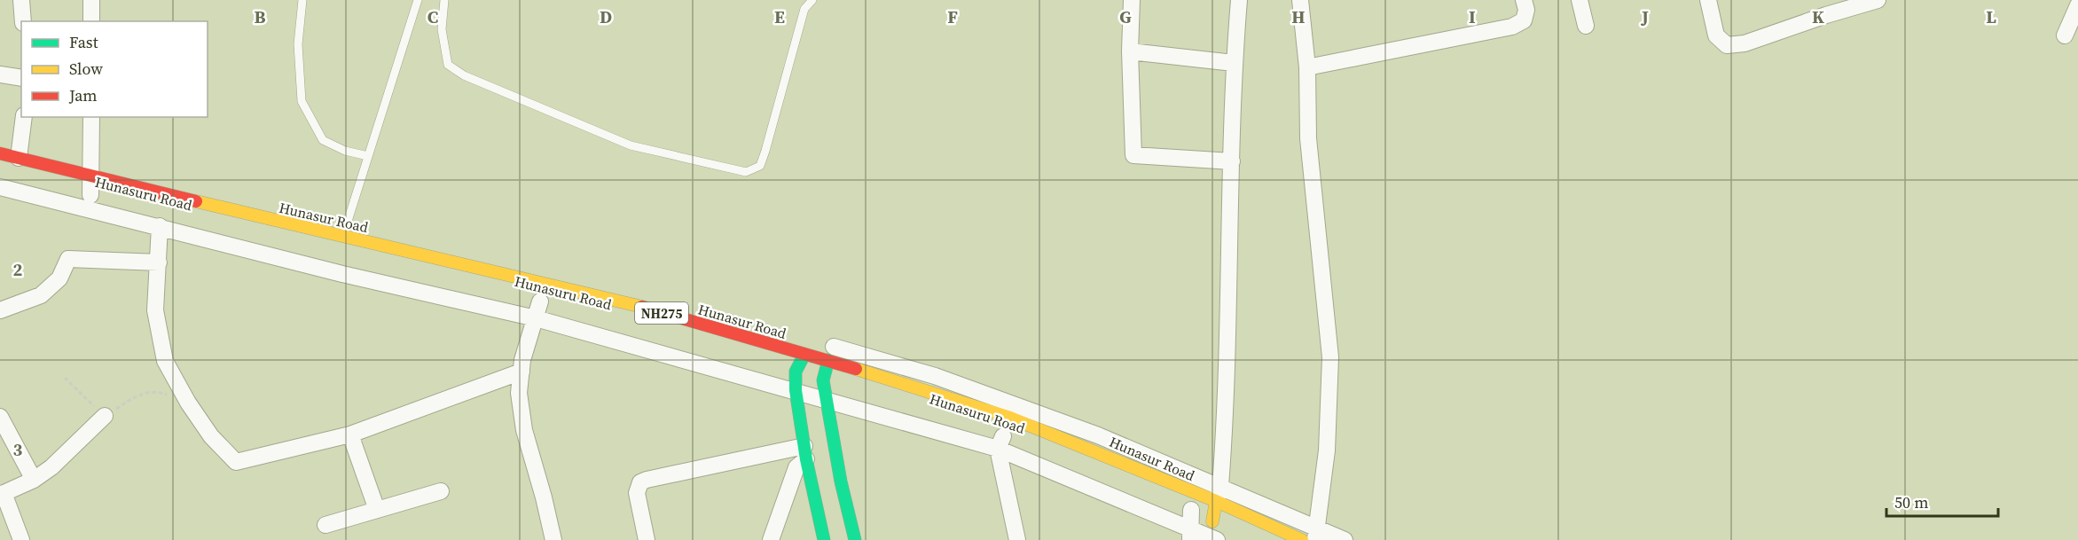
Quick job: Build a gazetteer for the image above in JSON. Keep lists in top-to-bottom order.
{
  "streets": {
    "main road": ["Hunasur Road", "NH275"]
  },
  "legend": ["Fast", "Slow", "Jam"],
  "scale_bar": "50 m",
  "grid": {
    "columns": [
      "B",
      "C",
      "D",
      "E",
      "F",
      "G",
      "H",
      "I",
      "J",
      "K",
      "L"
    ],
    "rows": ["2", "3"]
  }
}
